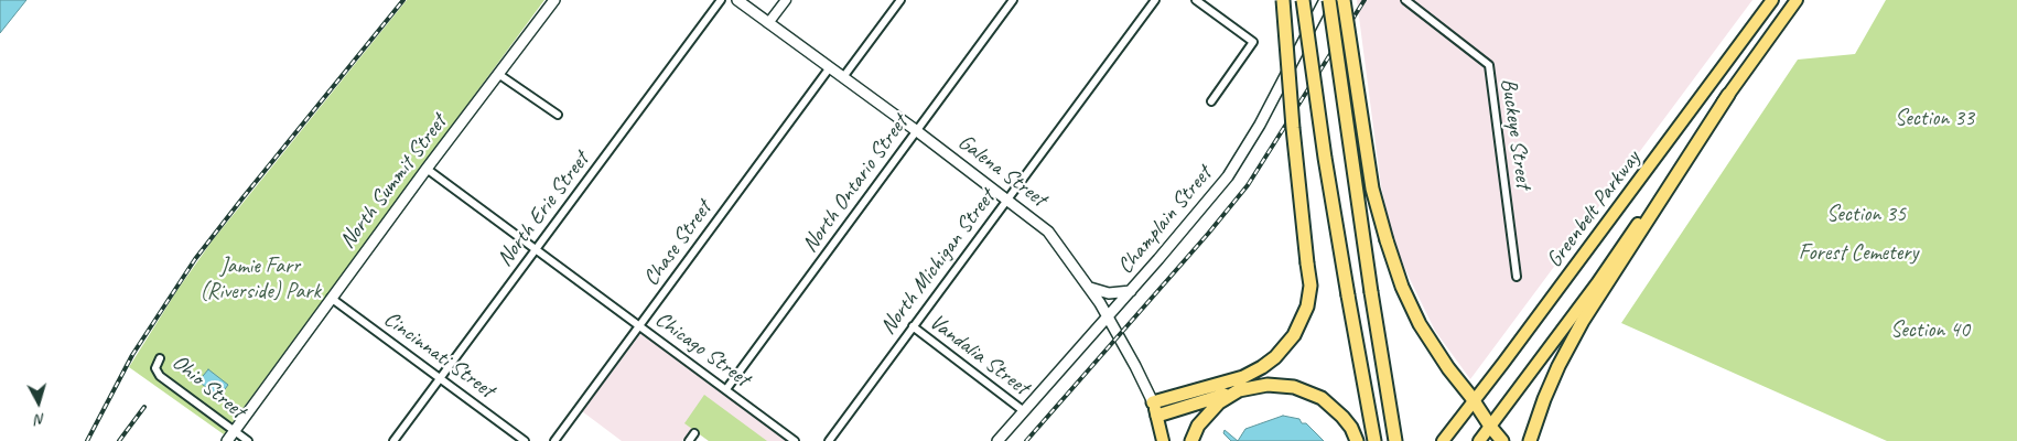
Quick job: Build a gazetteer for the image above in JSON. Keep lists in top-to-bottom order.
{
  "streets": {
    "main road": [
      "Galena Street",
      "North Summit Street",
      "Greenbelt Parkway",
      "Champlain Street"
    ],
    "street": [
      "Buckeye Street",
      "North Ontario Street",
      "North Erie Street",
      "Chase Street",
      "North Michigan Street",
      "Chicago Street",
      "Cincinnati Street",
      "Vandalia Street",
      "Ohio Street"
    ]
  },
  "crossings": [
    ["Galena Street", "North Ontario Street"],
    ["Galena Street", "Champlain Street"],
    ["Galena Street", "Chase Street"],
    ["Galena Street", "North Michigan Street"],
    ["North Summit Street", "Chicago Street"],
    ["North Summit Street", "Cincinnati Street"],
    ["North Summit Street", "Ohio Street"],
    ["North Ontario Street", "Chicago Street"],
    ["North Erie Street", "Chicago Street"],
    ["North Erie Street", "Cincinnati Street"],
    ["Champlain Street", "Vandalia Street"],
    ["Chase Street", "Chicago Street"],
    ["North Michigan Street", "Vandalia Street"]
  ],
  "parks": [
    "Section 33",
    "Section 35",
    "Forest Cemetery",
    "Jamie Farr (Riverside) Park",
    "Section 40"
  ],
  "north": "bottom"
}
